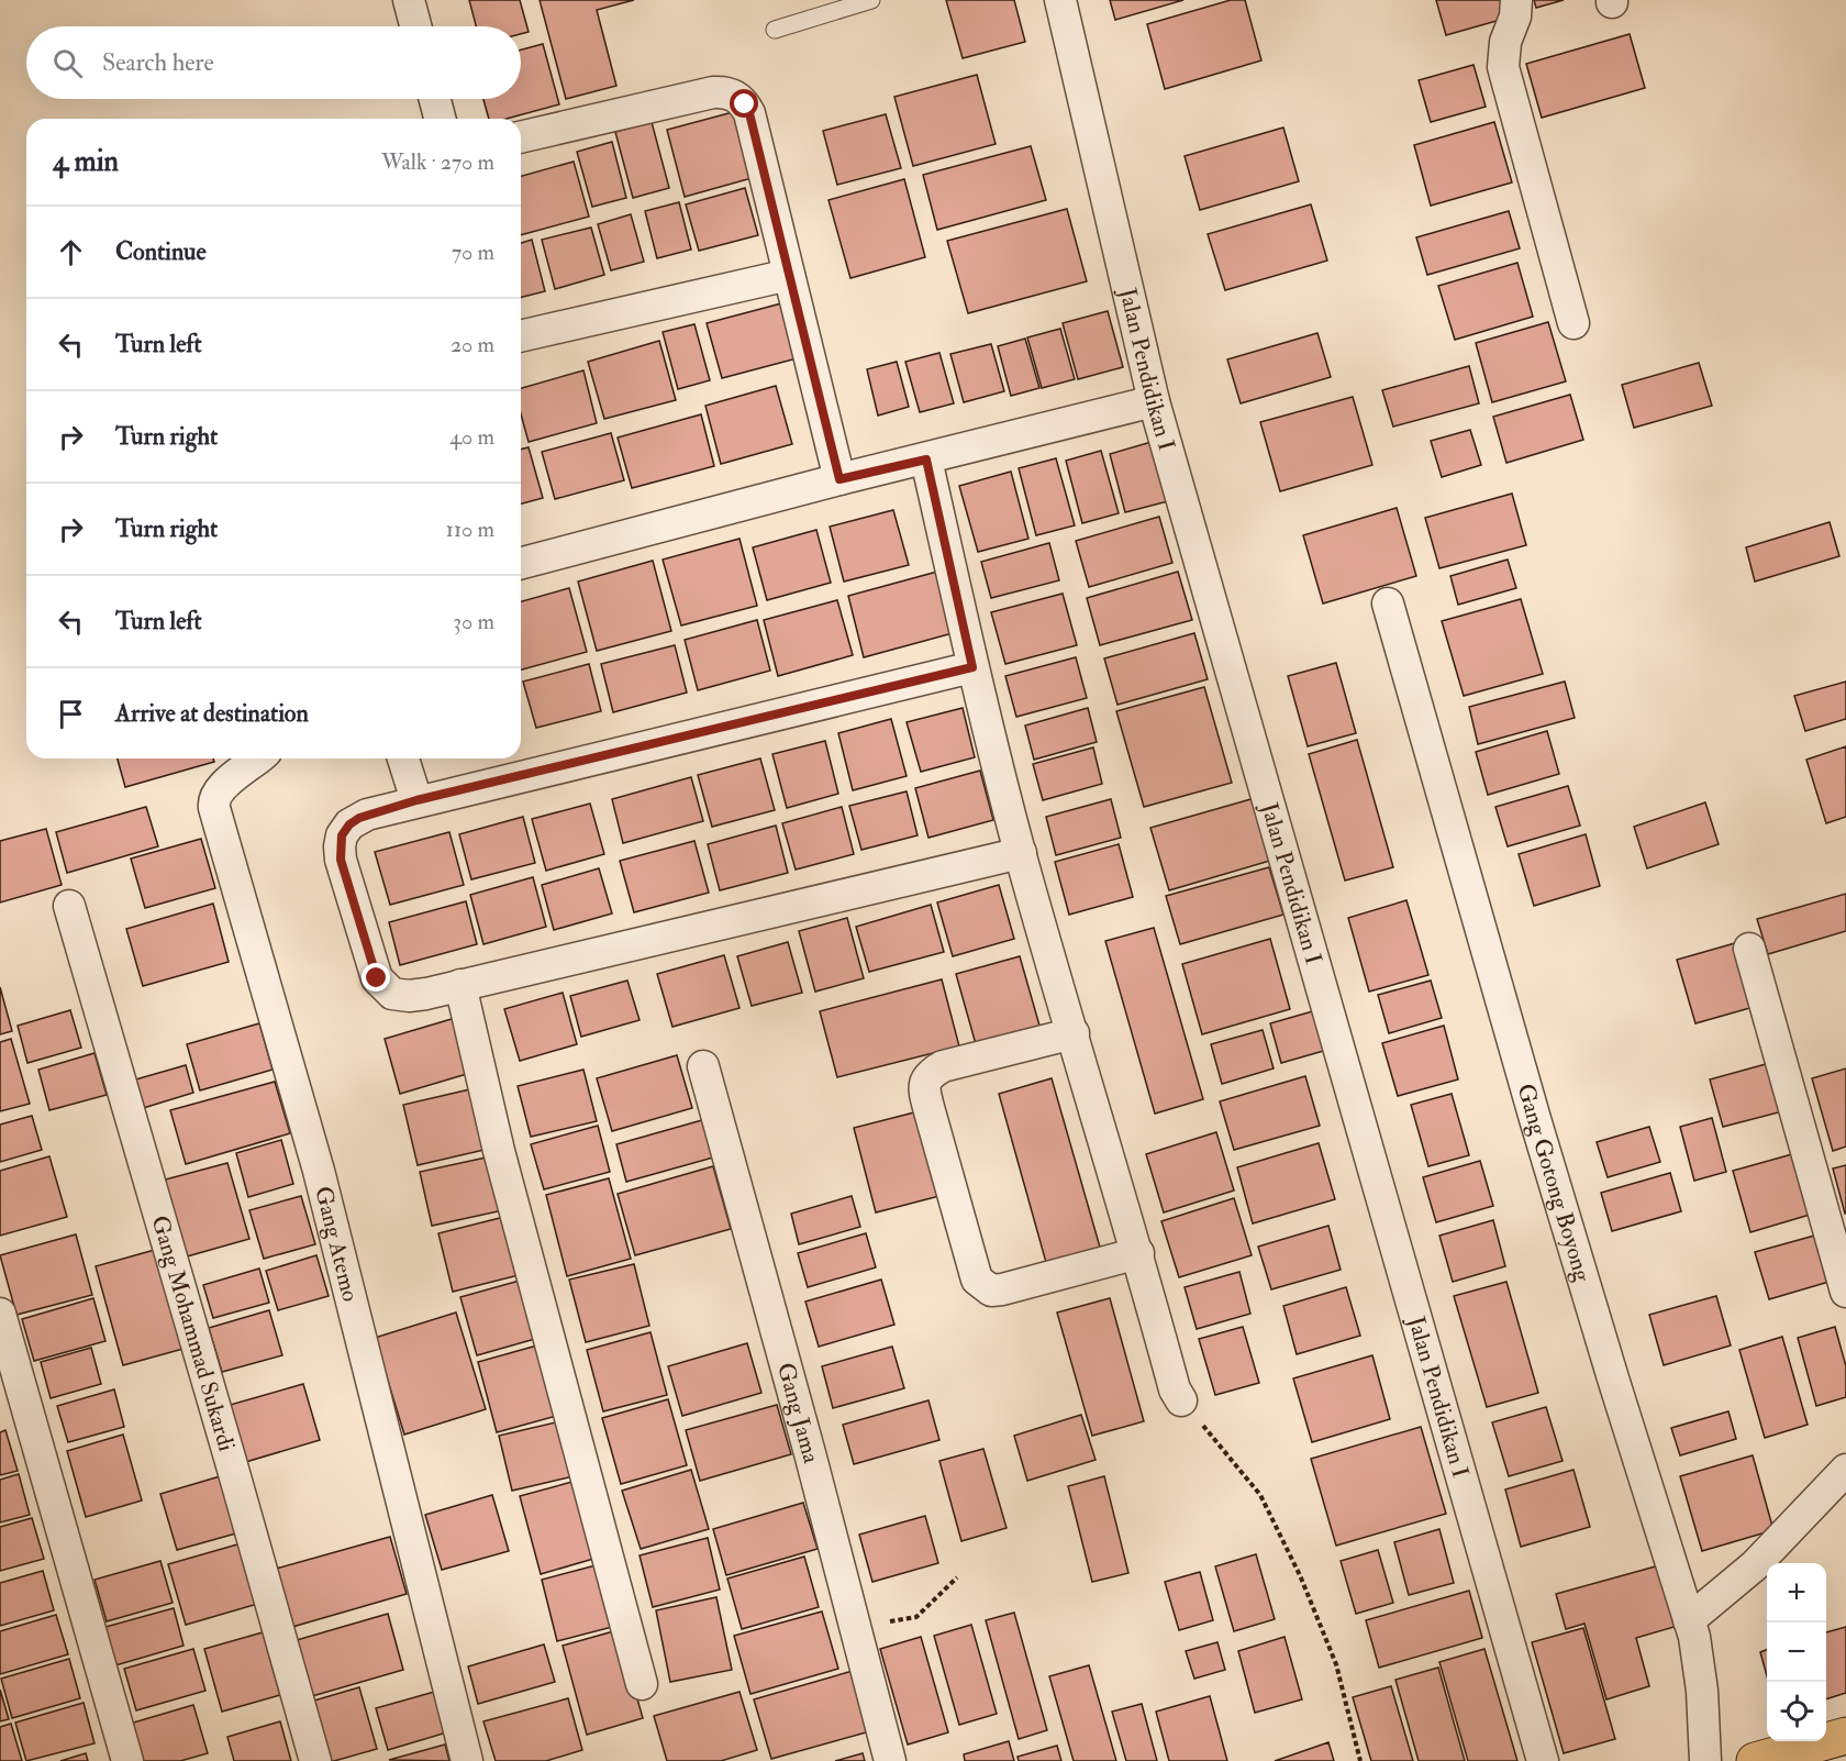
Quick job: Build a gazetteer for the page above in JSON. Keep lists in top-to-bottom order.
{
  "streets": {
    "street": [
      "Jalan Pendidikan I",
      "Gang Gotong Boyong",
      "Gang Atemo",
      "Gang Mohammad Sukardi",
      "Gang Jama"
    ]
  },
  "page": {
    "search": "Search here",
    "heading": ["4 min", "Walk · 270 m"],
    "list": [
      ["Continue", "70 m"],
      ["Turn left", "20 m"],
      ["Turn right", "40 m"],
      ["Turn right", "110 m"],
      ["Turn left", "30 m"],
      "Arrive at destination"
    ],
    "map_buttons": ["+", "−"]
  }
}
